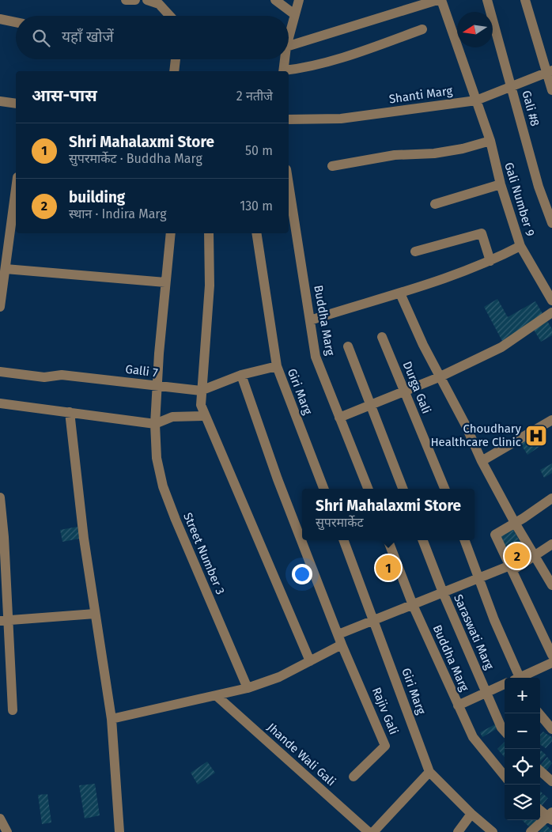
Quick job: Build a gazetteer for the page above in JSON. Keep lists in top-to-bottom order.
{
  "streets": {
    "street": [
      "Shanti Marg",
      "Gali #8",
      "Gali Number 9",
      "Buddha Marg",
      "Galli 7",
      "Durga Gali",
      "Giri Marg",
      "Street Number 3",
      "Saraswati Marg",
      "Rajiv Gali",
      "Jhande Wali Gali"
    ]
  },
  "crossings": [
    ["Shanti Marg", "Gali #8"],
    ["Shanti Marg", "Gali Number 9"],
    ["Galli 7", "Giri Marg"],
    ["Galli 7", "Street Number 3"]
  ],
  "places": {
    "hospital": ["Choudhary Healthcare Clinic"]
  },
  "north": "left",
  "page": {
    "search": "यहाँ खोजें",
    "heading": ["आस-पास", "2 नतीजे"],
    "list": [
      {
        "mark": "1",
        "name": "Shri Mahalaxmi Store",
        "note": "सुपरमार्केट · Buddha Marg",
        "value": "50 m"
      },
      {
        "mark": "2",
        "name": "building",
        "note": "स्थान · Indira Marg",
        "value": "130 m"
      }
    ],
    "popup": ["Shri Mahalaxmi Store", "सुपरमार्केट"],
    "pins": ["2", "1"],
    "map_buttons": ["+", "−"]
  }
}
